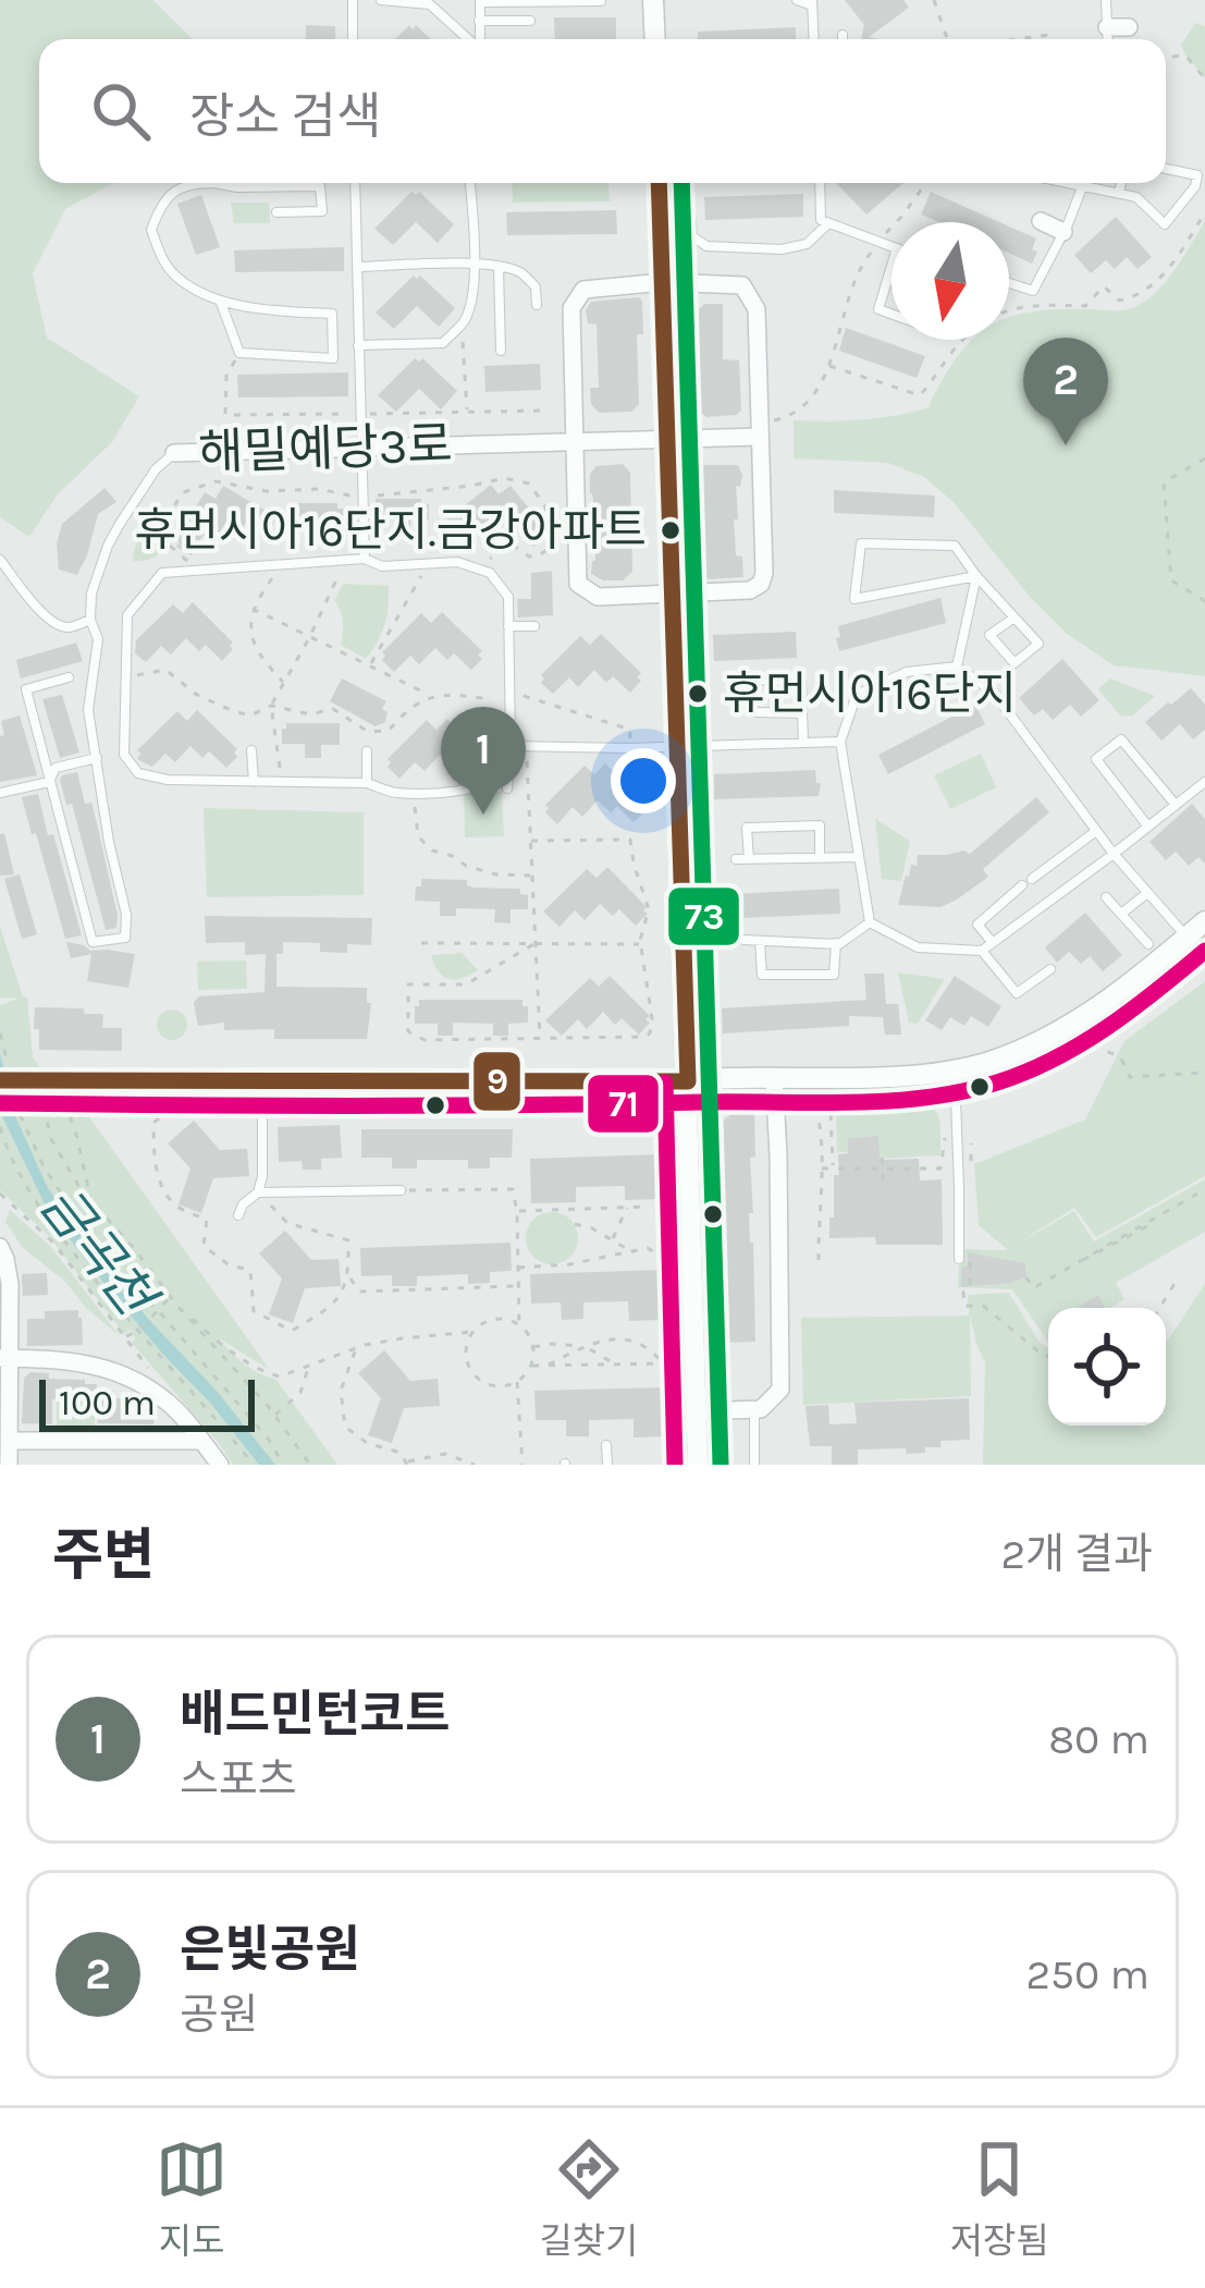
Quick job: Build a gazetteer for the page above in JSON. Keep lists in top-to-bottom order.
{
  "streets": {
    "street": ["해밀예당3로"]
  },
  "water": ["금곡천"],
  "places": ["휴먼시아16단지.금강아파트", "휴먼시아16단지"],
  "lines": ["transit line 9", "transit line 73", "transit line 71"],
  "scale_bar": "100 m",
  "north": "bottom",
  "page": {
    "search": "장소 검색",
    "pins": ["2", "1"],
    "scale": "100 m",
    "heading": ["주변", "2개 결과"],
    "list": [
      {
        "mark": "1",
        "name": "배드민턴코트",
        "note": "스포츠",
        "value": "80 m"
      },
      {
        "mark": "2",
        "name": "은빛공원",
        "note": "공원",
        "value": "250 m"
      }
    ],
    "nav": ["지도", "길찾기", "저장됨"]
  }
}
